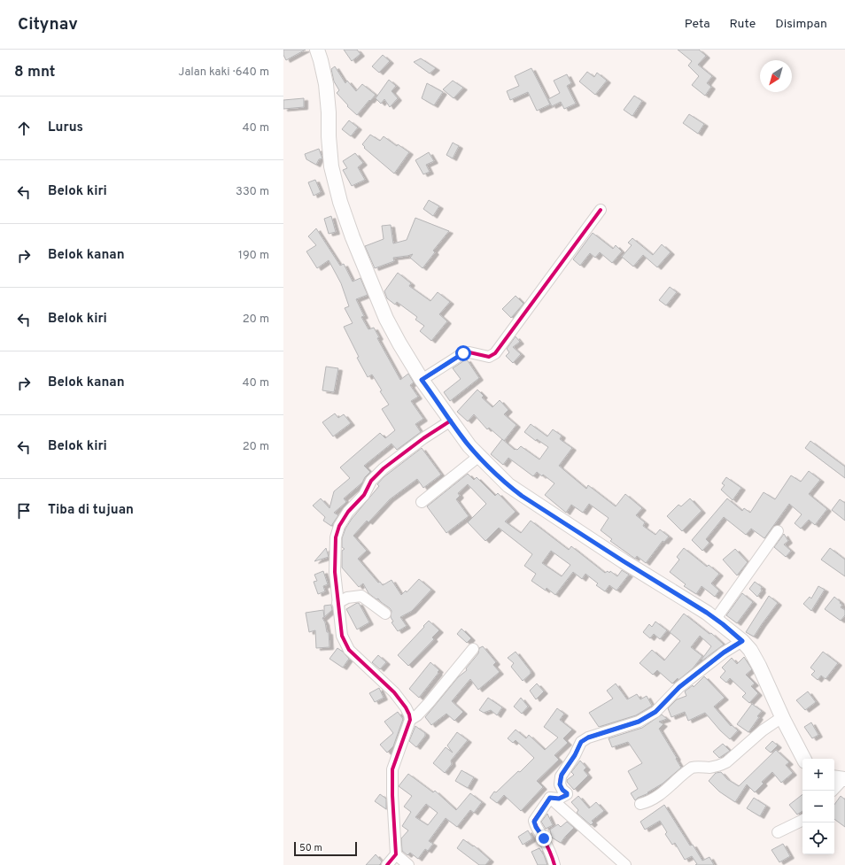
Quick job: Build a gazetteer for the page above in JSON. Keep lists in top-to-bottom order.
{
  "scale_bar": "50 m",
  "north": "bottom left",
  "page": {
    "header": "Citynav",
    "nav": ["Peta", "Rute", "Disimpan"],
    "heading": ["8 mnt", "Jalan kaki · 640 m"],
    "list": [
      ["Lurus", "40 m"],
      ["Belok kiri", "330 m"],
      ["Belok kanan", "190 m"],
      ["Belok kiri", "20 m"],
      ["Belok kanan", "40 m"],
      ["Belok kiri", "20 m"],
      "Tiba di tujuan"
    ],
    "map_buttons": ["+", "−"],
    "scale": "50 m"
  }
}
